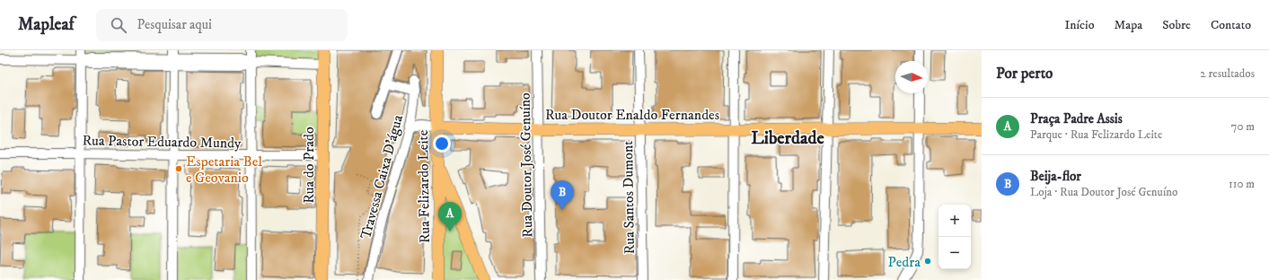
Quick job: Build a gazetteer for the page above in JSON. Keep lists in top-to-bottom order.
{
  "streets": {
    "main road": ["Rua Doutor Enaldo Fernandes", "Rua do Prado", "Rua Felizardo Leite"],
    "street": [
      "Rua Pastor Eduardo Mundy",
      "Rua Doutor José Genuíno",
      "Travessa Caixa D'água",
      "Rua Santos Dumont"
    ]
  },
  "crossings": [
    ["Rua Doutor Enaldo Fernandes", "Rua Doutor José Genuíno"],
    ["Rua Doutor Enaldo Fernandes", "Rua Felizardo Leite"],
    ["Rua Doutor Enaldo Fernandes", "Rua Santos Dumont"],
    ["Rua Pastor Eduardo Mundy", "Rua do Prado"]
  ],
  "districts": ["Liberdade"],
  "places": ["Espetaria Bel e Geovanio", "Pedra"],
  "north": "right",
  "page": {
    "header": "Mapleaf",
    "search": "Pesquisar aqui",
    "nav": [
      "Início",
      "Mapa",
      "Sobre",
      "Contato"
    ],
    "heading": ["Por perto", "2 resultados"],
    "list": [
      {
        "mark": "A",
        "name": "Praça Padre Assis",
        "note": "Parque · Rua Felizardo Leite",
        "value": "70 m"
      },
      {
        "mark": "B",
        "name": "Beija-flor",
        "note": "Loja · Rua Doutor José Genuíno",
        "value": "110 m"
      }
    ],
    "pins": ["B", "A"],
    "map_buttons": ["+", "−"]
  }
}
